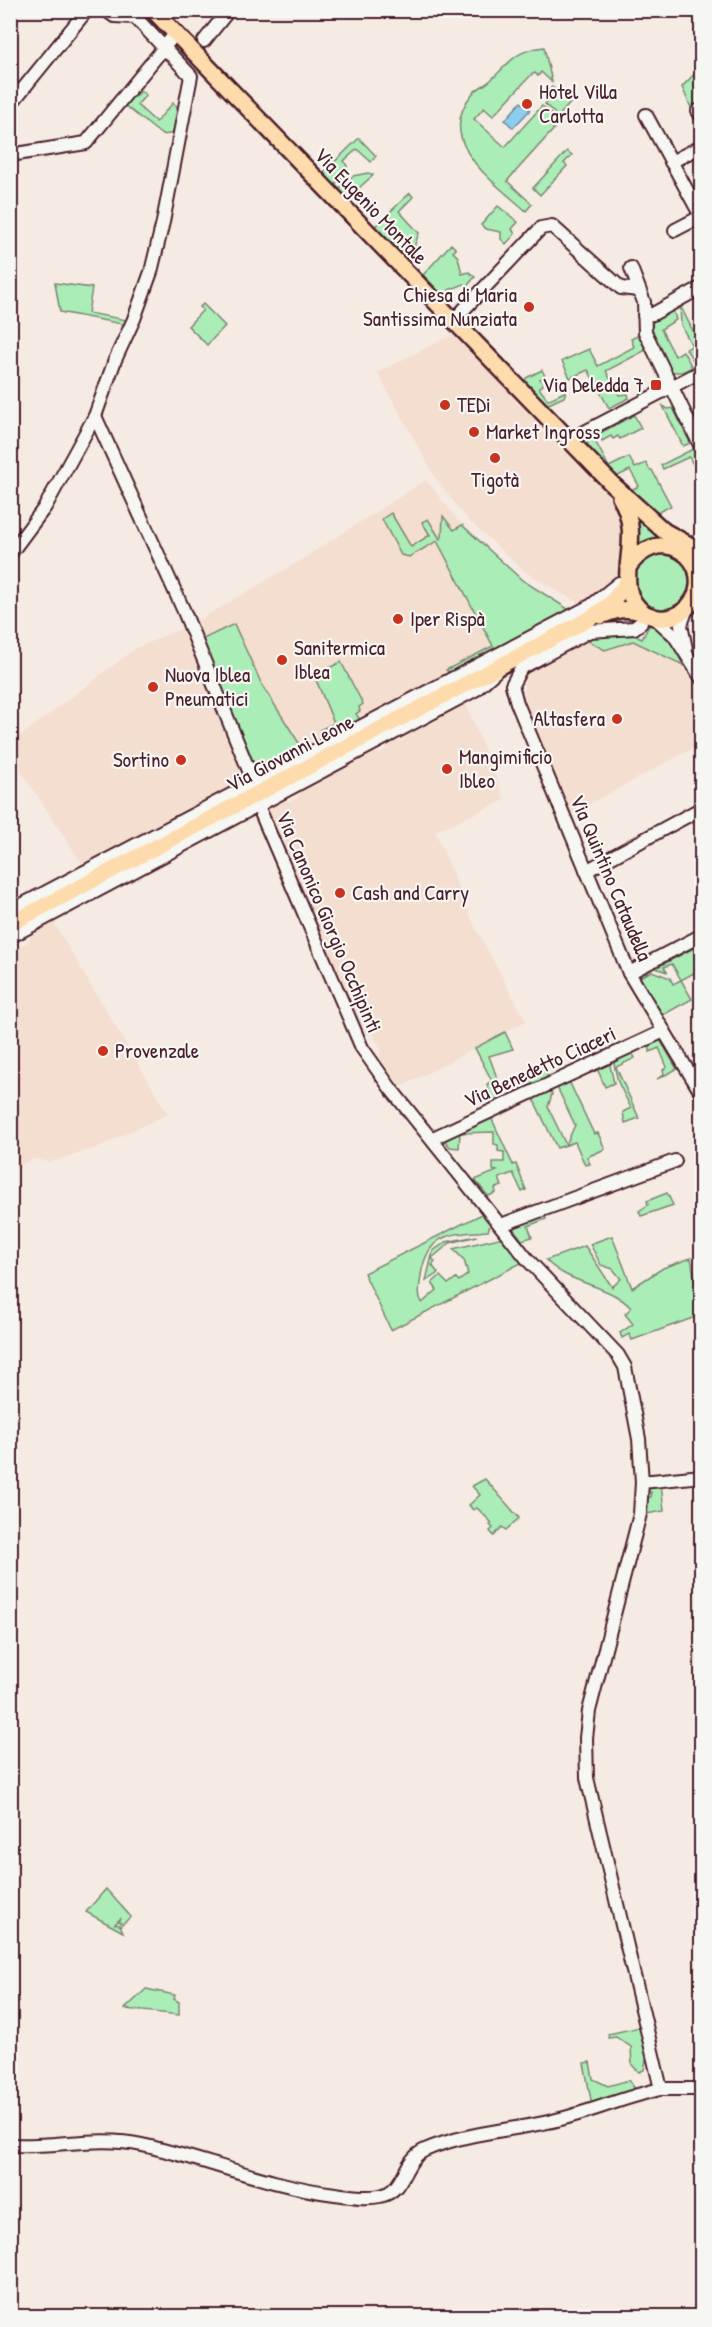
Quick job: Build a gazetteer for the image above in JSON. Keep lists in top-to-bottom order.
{
  "streets": {
    "main road": ["Via Eugenio Montale", "Via Giovanni Leone"],
    "street": ["Via Quintino Cataudella", "Via Canonico Giorgio Occhipinti", "Via Benedetto Ciaceri"]
  },
  "crossings": [
    ["Via Quintino Cataudella", "Via Benedetto Ciaceri"],
    ["Via Canonico Giorgio Occhipinti", "Via Benedetto Ciaceri"]
  ],
  "places": {
    "other": [
      "Hotel Villa Carlotta",
      "Chiesa di Maria Santissima Nunziata",
      "TEDi",
      "Market Ingross",
      "Tigotà",
      "Iper Rispà",
      "Sanitermica Iblea",
      "Nuova Iblea Pneumatici",
      "Altasfera",
      "Sortino",
      "Mangimificio Ibleo",
      "Cash and Carry",
      "Provenzale"
    ],
    "transit": ["Via Deledda 7"]
  }
}
